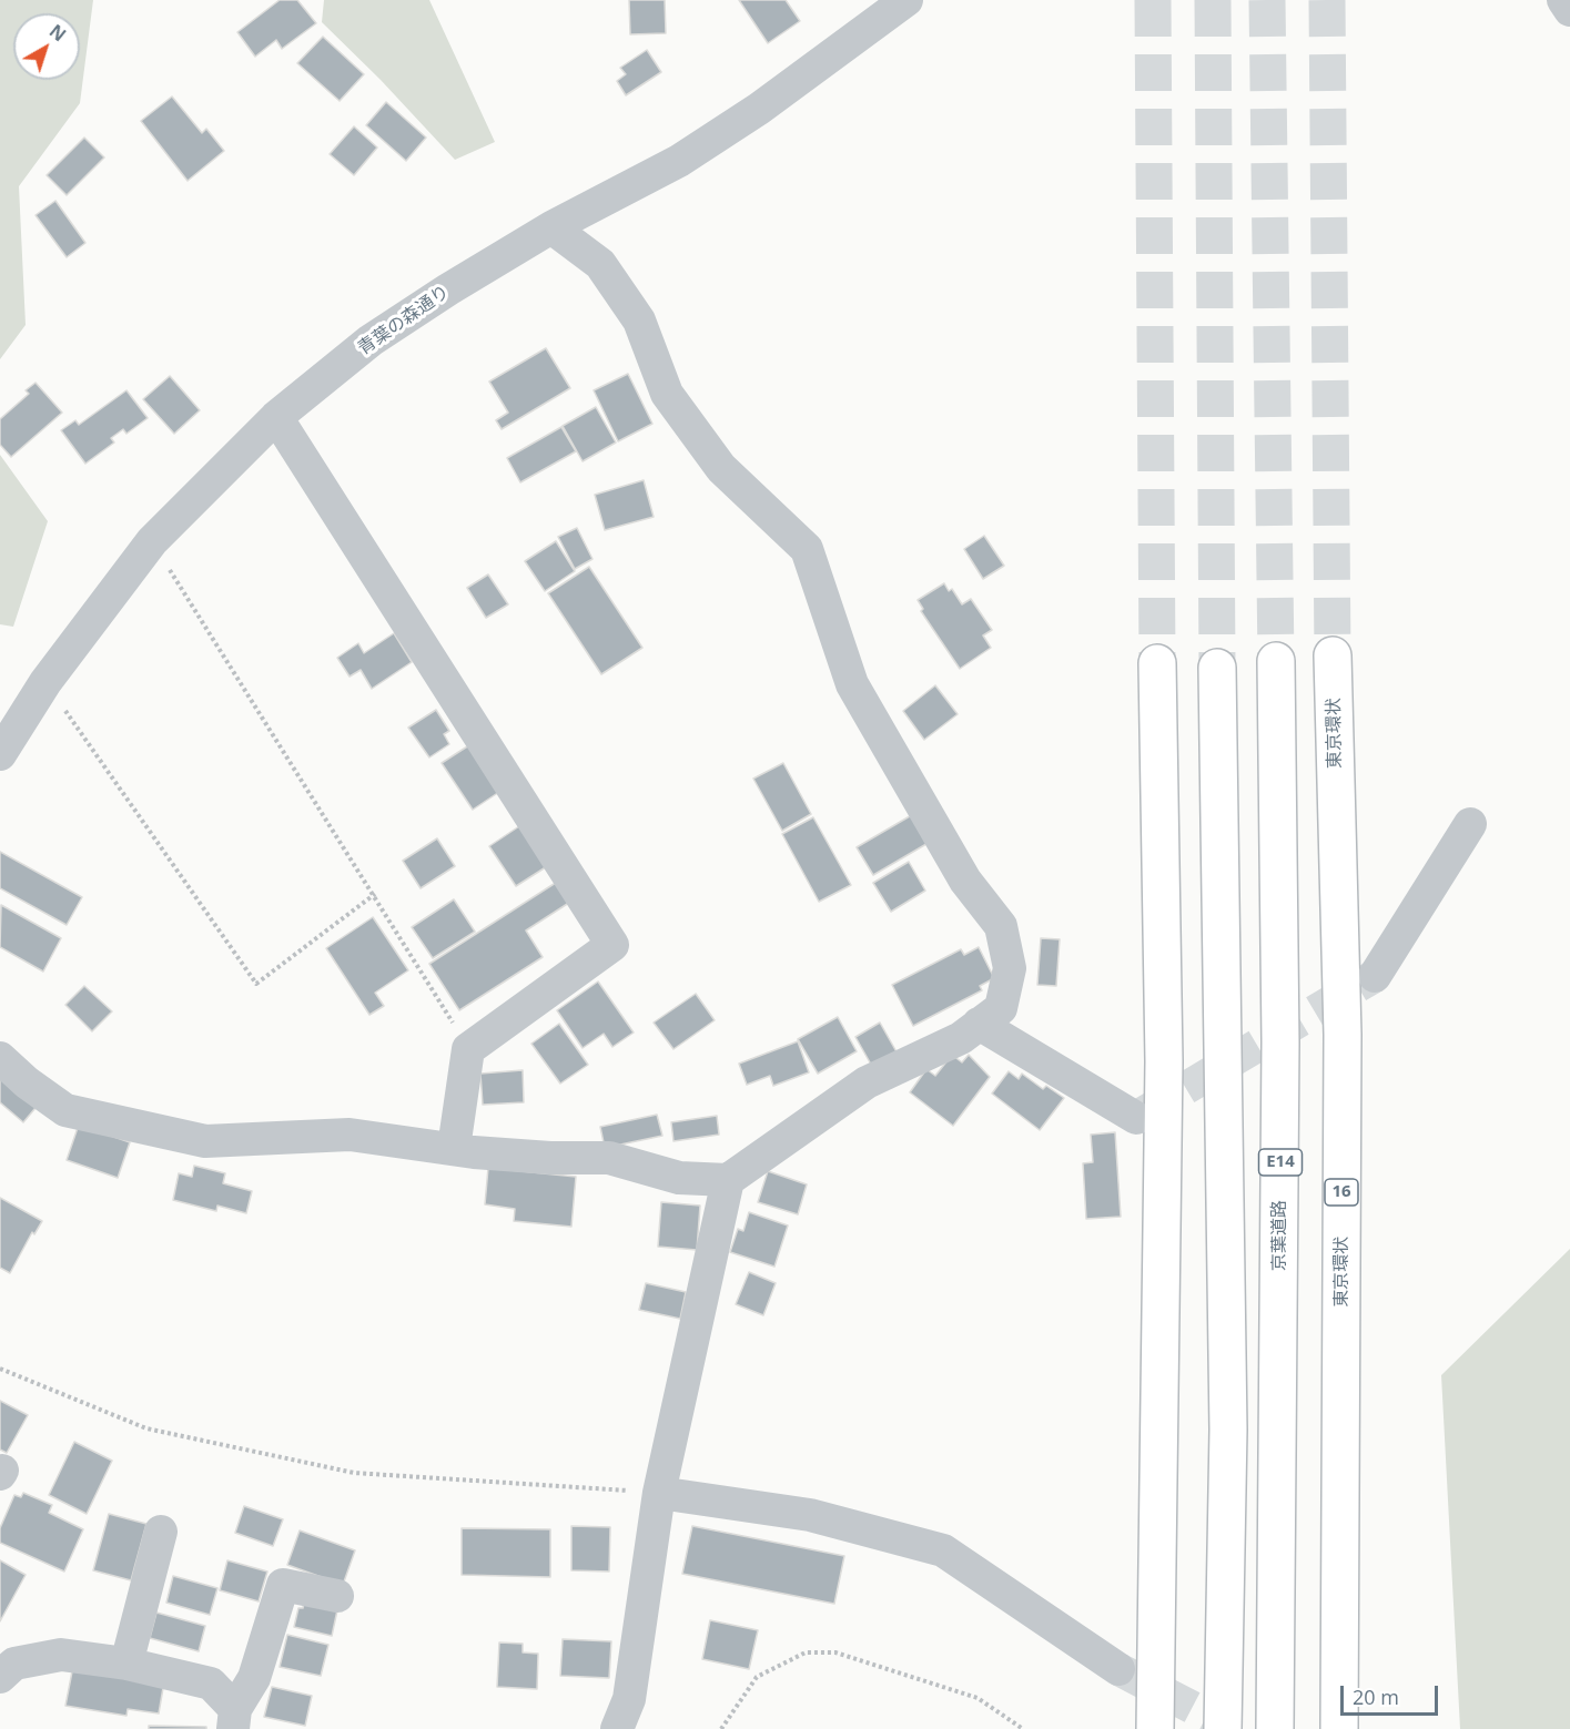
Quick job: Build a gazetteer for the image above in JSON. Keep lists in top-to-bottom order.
{
  "streets": {
    "highway": [
      "東京環状",
      "E14",
      "16",
      "京葉道路"
    ],
    "street": ["青葉の森通り"]
  },
  "scale_bar": "20 m",
  "north": "top right"
}
